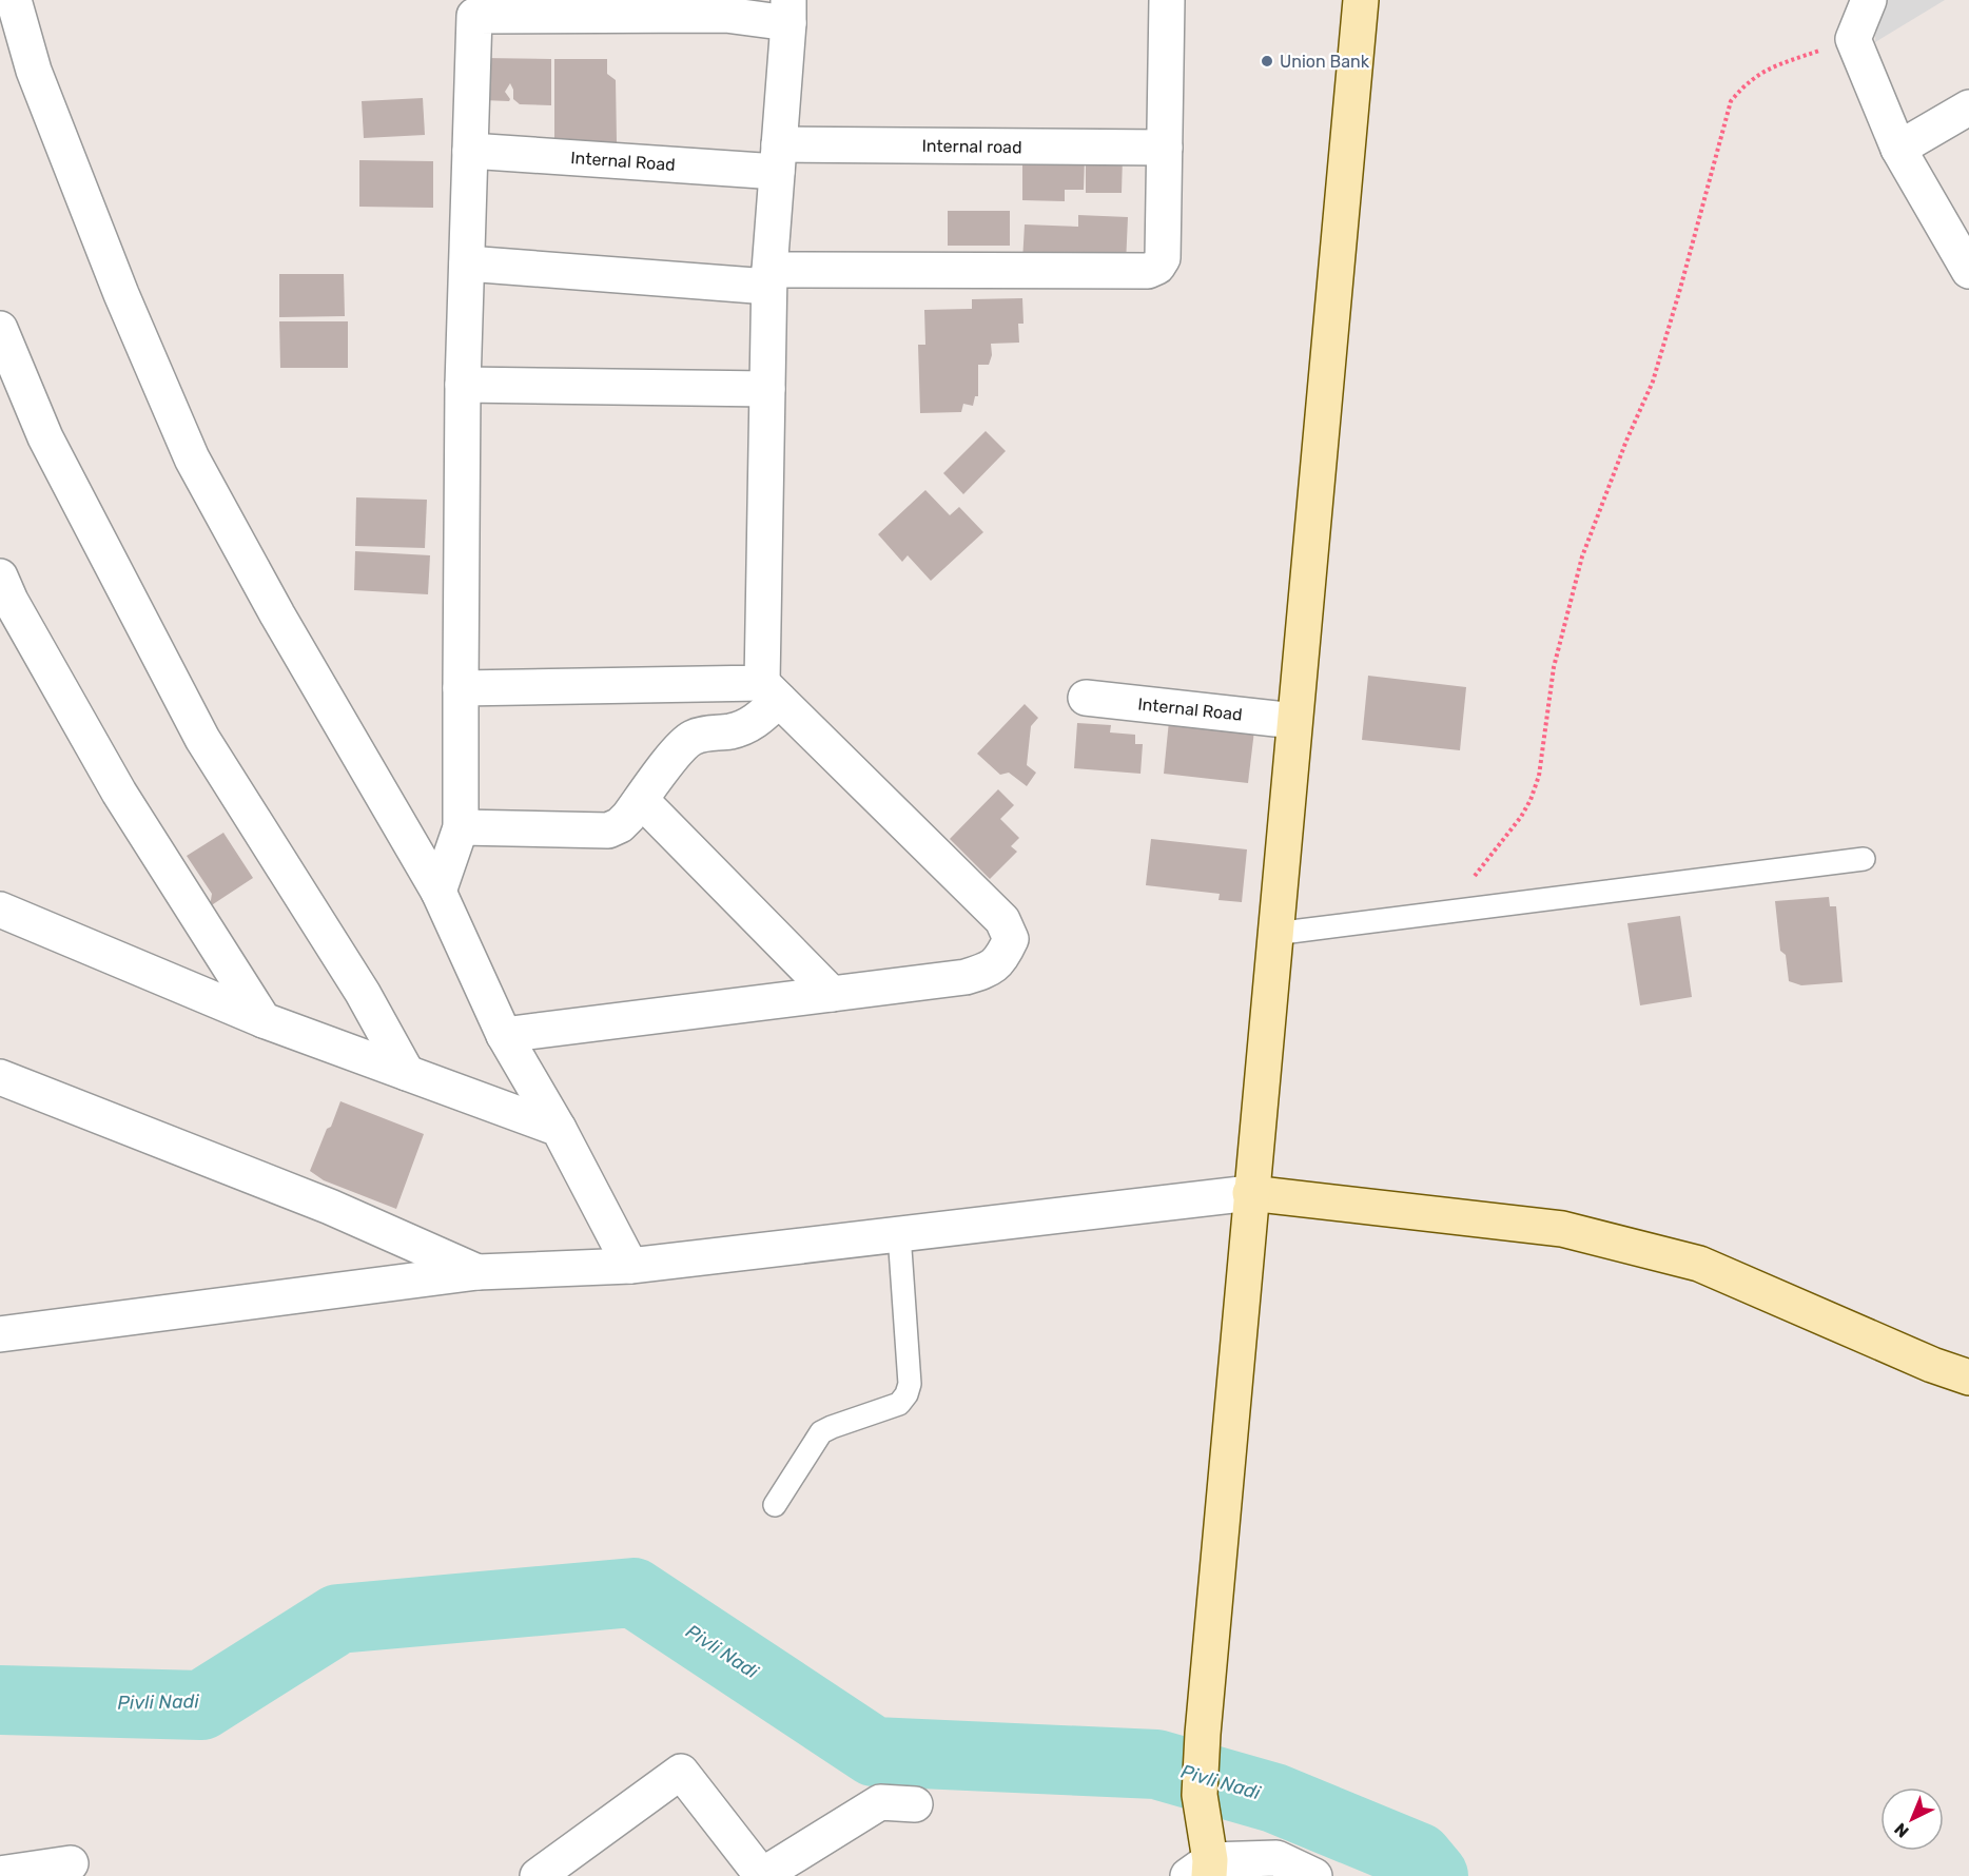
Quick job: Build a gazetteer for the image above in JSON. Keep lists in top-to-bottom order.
{
  "streets": {
    "street": ["Internal road", "Internal Road"]
  },
  "crossings": [
    ["Internal road", "Internal Road"]
  ],
  "water": ["Pivli Nadi"],
  "places": ["Union Bank"],
  "north": "bottom left"
}
